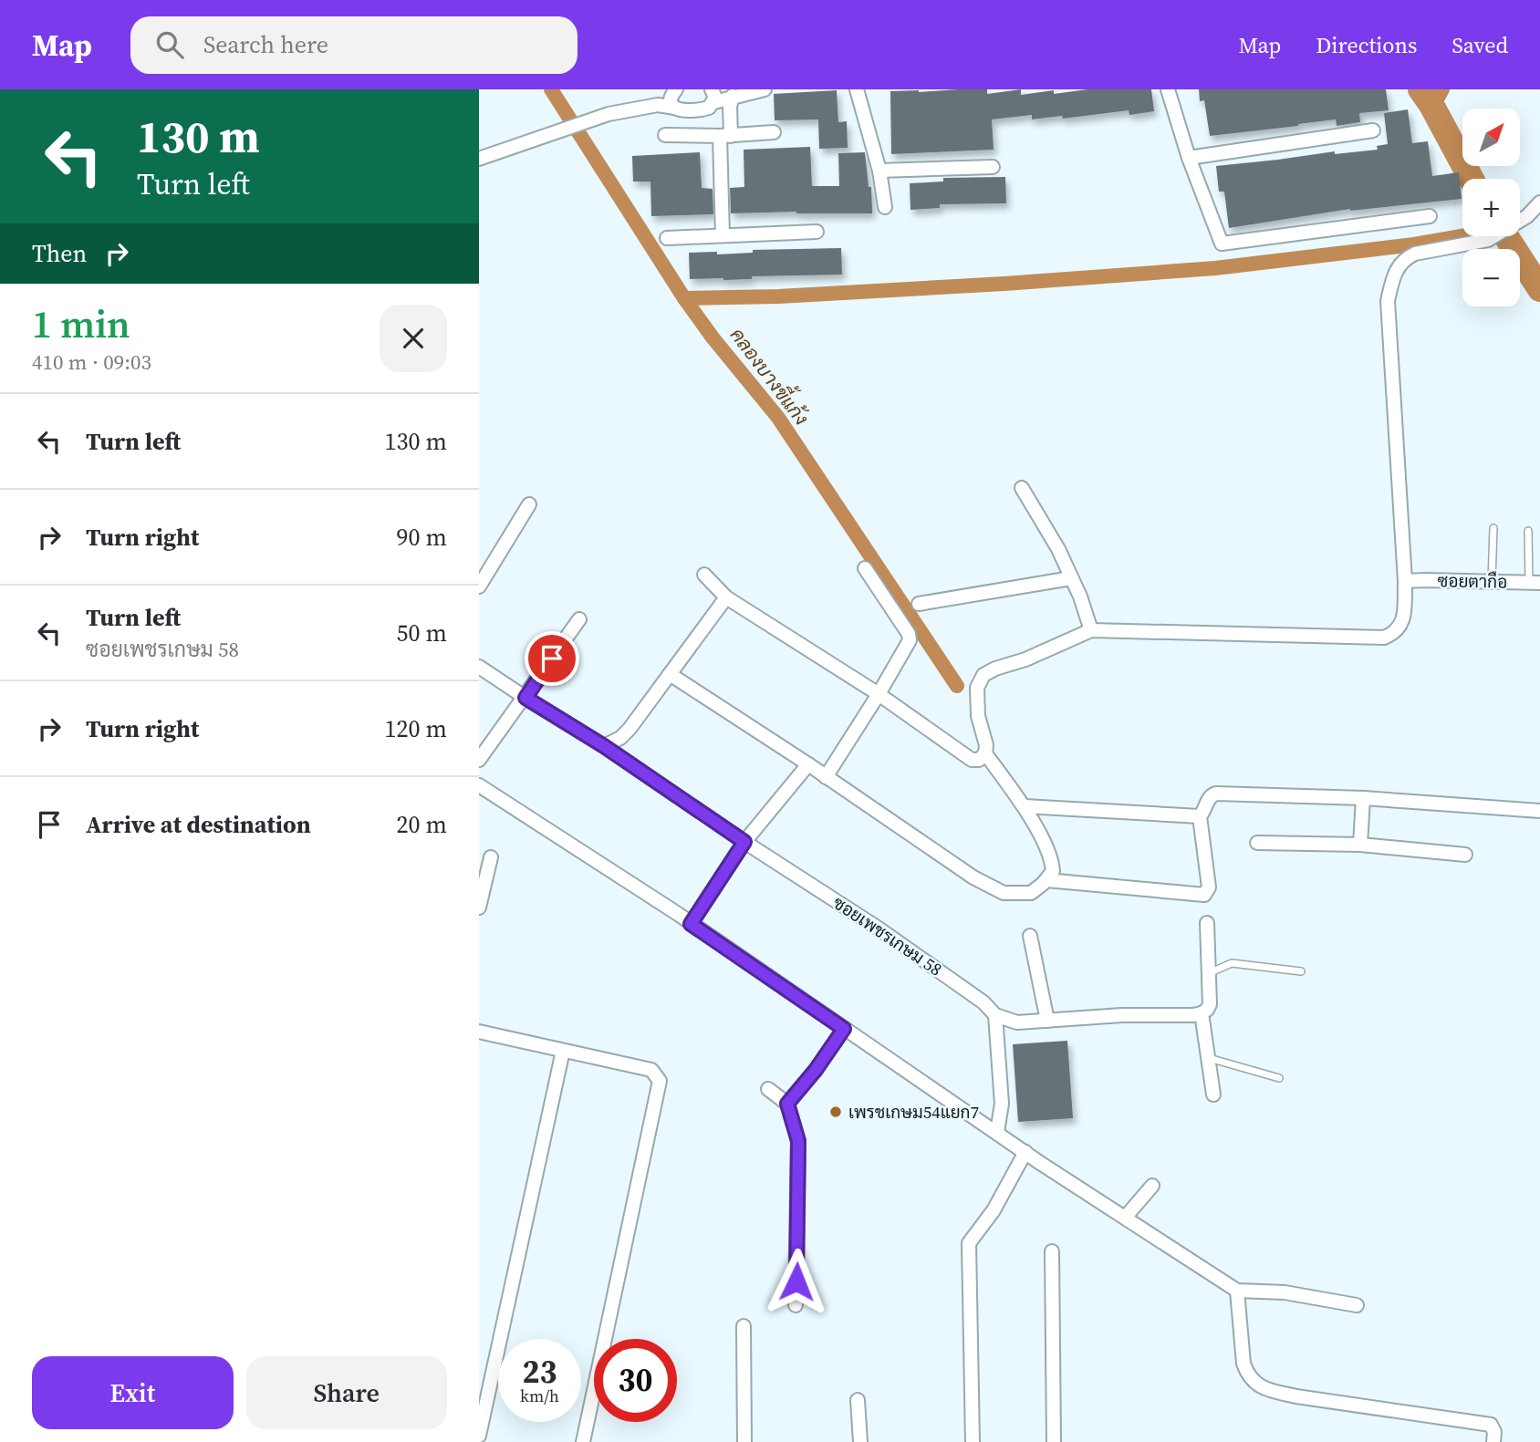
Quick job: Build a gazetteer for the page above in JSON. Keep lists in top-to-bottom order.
{
  "streets": {
    "street": ["ซอยตากือ", "ซอยเพชรเกษม 58"]
  },
  "water": ["คลองบางขี้แก้ง"],
  "places": ["เพรชเกษม54แยก7"],
  "north": "top right",
  "page": {
    "header": "Map",
    "search": "Search here",
    "nav": ["Map", "Directions", "Saved"],
    "turn": ["130 m", "Turn left"],
    "map_buttons": ["+", "−"],
    "then": "Then",
    "heading": ["1 min", "410 m · 09:03"],
    "list": [
      {
        "name": "Turn left",
        "value": "130 m"
      },
      {
        "name": "Turn right",
        "value": "90 m"
      },
      {
        "name": "Turn left",
        "note": "ซอยเพชรเกษม 58",
        "value": "50 m"
      },
      {
        "name": "Turn right",
        "value": "120 m"
      },
      {
        "name": "Arrive at destination",
        "value": "20 m"
      }
    ],
    "speed": "23 km/h",
    "limit": "30",
    "buttons": ["Exit", "Share"]
  }
}
